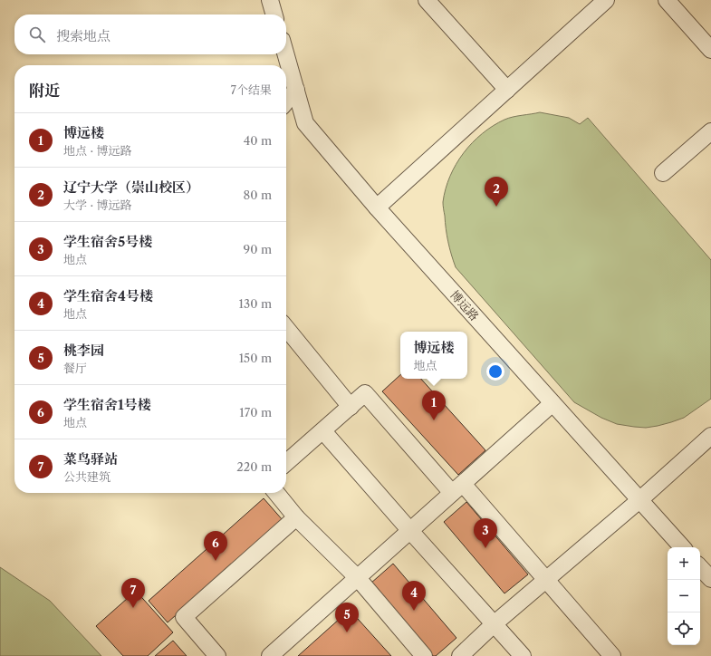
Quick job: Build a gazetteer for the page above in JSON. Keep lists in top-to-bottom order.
{
  "streets": {
    "street": ["博远路"]
  },
  "page": {
    "search": "搜索地点",
    "heading": ["附近", "7个结果"],
    "list": [
      {
        "mark": "1",
        "name": "博远楼",
        "note": "地点 · 博远路",
        "value": "40 m"
      },
      {
        "mark": "2",
        "name": "辽宁大学（崇山校区）",
        "note": "大学 · 博远路",
        "value": "80 m"
      },
      {
        "mark": "3",
        "name": "学生宿舍5号楼",
        "note": "地点",
        "value": "90 m"
      },
      {
        "mark": "4",
        "name": "学生宿舍4号楼",
        "note": "地点",
        "value": "130 m"
      },
      {
        "mark": "5",
        "name": "桃李园",
        "note": "餐厅",
        "value": "150 m"
      },
      {
        "mark": "6",
        "name": "学生宿舍1号楼",
        "note": "地点",
        "value": "170 m"
      },
      {
        "mark": "7",
        "name": "菜鸟驿站",
        "note": "公共建筑",
        "value": "220 m"
      }
    ],
    "pins": [
      "2",
      "1",
      "3",
      "6",
      "7",
      "4",
      "5"
    ],
    "popup": ["博远楼", "地点"],
    "map_buttons": ["+", "−"]
  }
}
